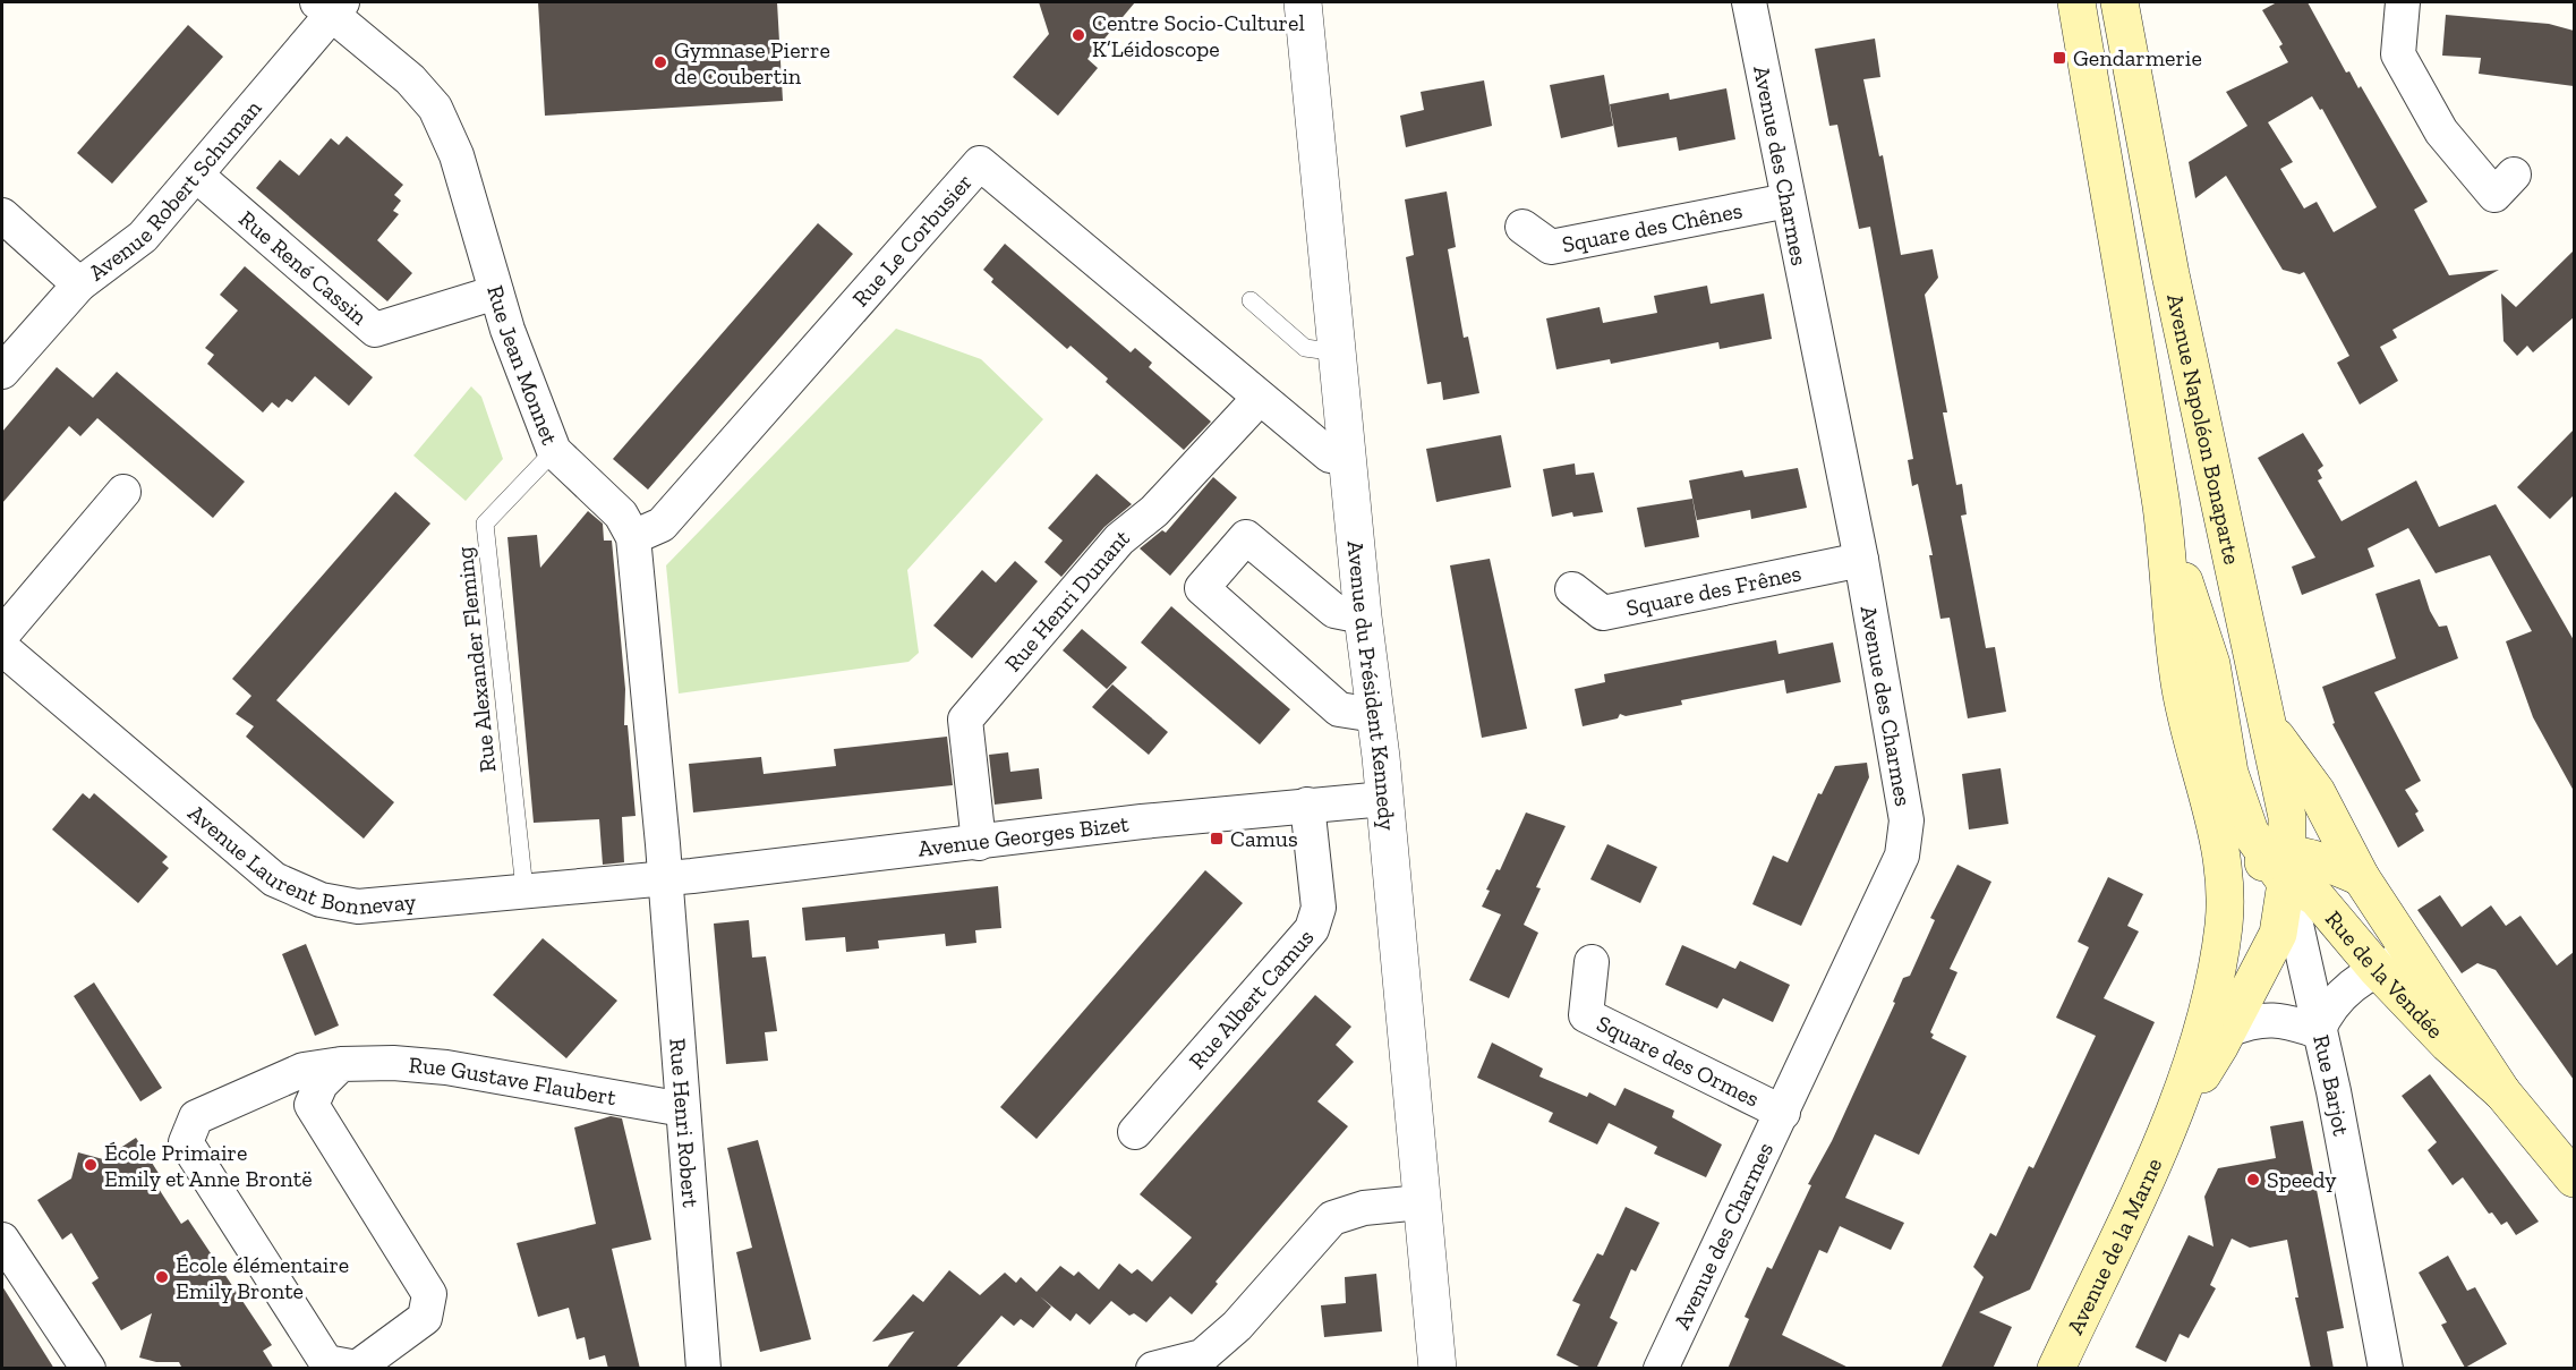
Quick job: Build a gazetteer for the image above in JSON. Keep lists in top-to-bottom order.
{
  "streets": {
    "main road": ["Avenue Napoléon Bonaparte", "Rue de la Vendée", "Avenue de la Marne"],
    "street": [
      "Avenue des Charmes",
      "Avenue Robert Schuman",
      "Square des Chênes",
      "Rue Le Corbusier",
      "Rue René Cassin",
      "Rue Jean Monnet",
      "Square des Frênes",
      "Rue Henri Dunant",
      "Avenue du Président Kennedy",
      "Avenue Georges Bizet",
      "Avenue Laurent Bonnevay",
      "Rue Albert Camus",
      "Square des Ormes",
      "Rue Gustave Flaubert",
      "Rue Barjot",
      "Rue Henri Robert"
    ],
    "lane": ["Rue Alexander Fleming"]
  },
  "crossings": [
    ["Avenue des Charmes", "Square des Chênes"],
    ["Avenue des Charmes", "Square des Frênes"],
    ["Avenue des Charmes", "Square des Ormes"],
    ["Avenue Robert Schuman", "Rue René Cassin"],
    ["Avenue Robert Schuman", "Rue Jean Monnet"],
    ["Rue Le Corbusier", "Rue Jean Monnet"],
    ["Rue Le Corbusier", "Rue Henri Dunant"],
    ["Rue Le Corbusier", "Avenue du Président Kennedy"],
    ["Rue René Cassin", "Rue Jean Monnet"],
    ["Rue Jean Monnet", "Rue Alexander Fleming"],
    ["Rue Jean Monnet", "Avenue Georges Bizet"],
    ["Rue Jean Monnet", "Avenue Laurent Bonnevay"],
    ["Rue Jean Monnet", "Rue Henri Robert"],
    ["Avenue Napoléon Bonaparte", "Rue de la Vendée"],
    ["Avenue Napoléon Bonaparte", "Rue Barjot"],
    ["Avenue Napoléon Bonaparte", "Avenue de la Marne"],
    ["Rue Henri Dunant", "Avenue Georges Bizet"],
    ["Rue Alexander Fleming", "Avenue Laurent Bonnevay"],
    ["Avenue du Président Kennedy", "Avenue Georges Bizet"],
    ["Avenue Georges Bizet", "Avenue Laurent Bonnevay"],
    ["Avenue Georges Bizet", "Rue Albert Camus"],
    ["Avenue Georges Bizet", "Rue Henri Robert"],
    ["Avenue Laurent Bonnevay", "Rue Henri Robert"],
    ["Rue de la Vendée", "Rue Barjot"],
    ["Rue de la Vendée", "Avenue de la Marne"],
    ["Rue Gustave Flaubert", "Rue Henri Robert"],
    ["Rue Barjot", "Avenue de la Marne"]
  ],
  "places": {
    "other": [
      "Centre Socio-Culturel K’Léidoscope",
      "Gymnase Pierre de Coubertin",
      "École Primaire Emily et Anne Brontë",
      "Speedy",
      "École élémentaire Emily Bronte"
    ],
    "transit": ["Gendarmerie", "Camus"]
  }
}
